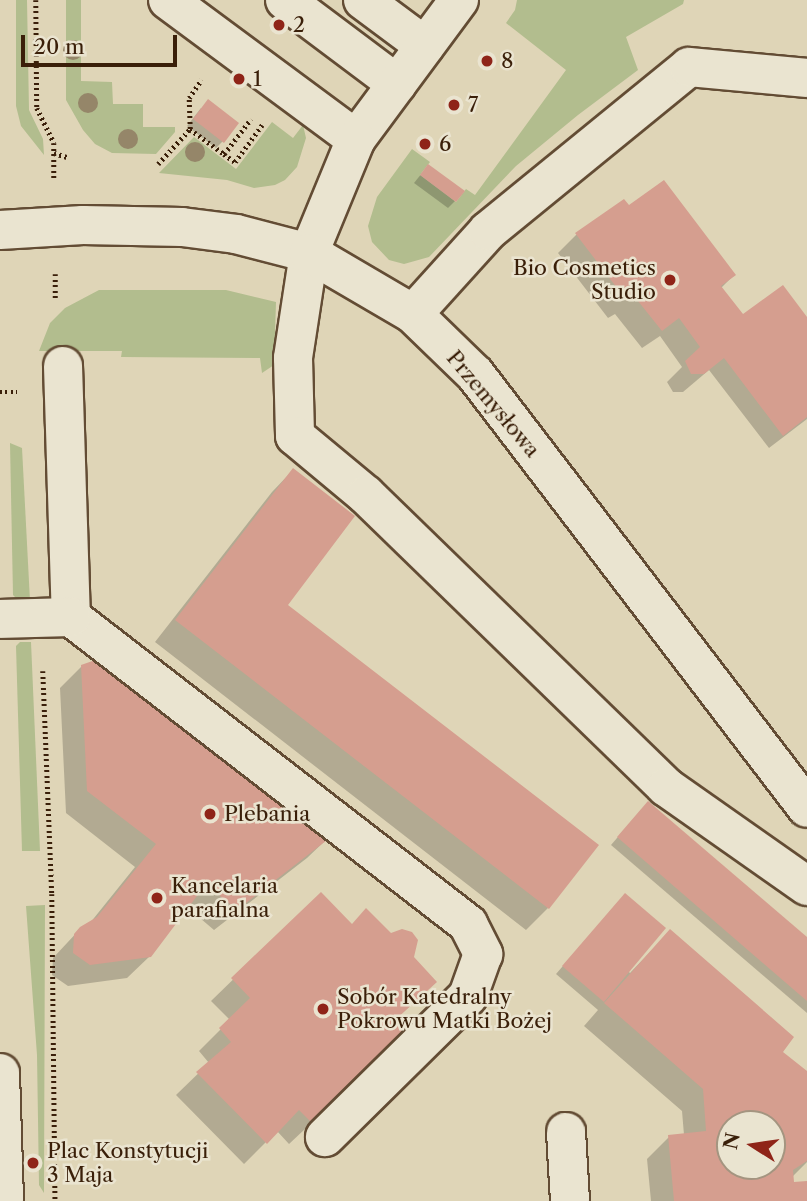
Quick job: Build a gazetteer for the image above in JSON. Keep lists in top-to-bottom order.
{
  "streets": {
    "street": ["Przemysłowa"]
  },
  "places": [
    "2",
    "8",
    "1",
    "7",
    "6",
    "Bio Cosmetics Studio",
    "Plebania",
    "Kancelaria parafialna",
    "Sobór Katedralny Pokrowu Matki Bożej",
    "Plac Konstytucji 3 Maja"
  ],
  "scale_bar": "20 m",
  "north": "left"
}
